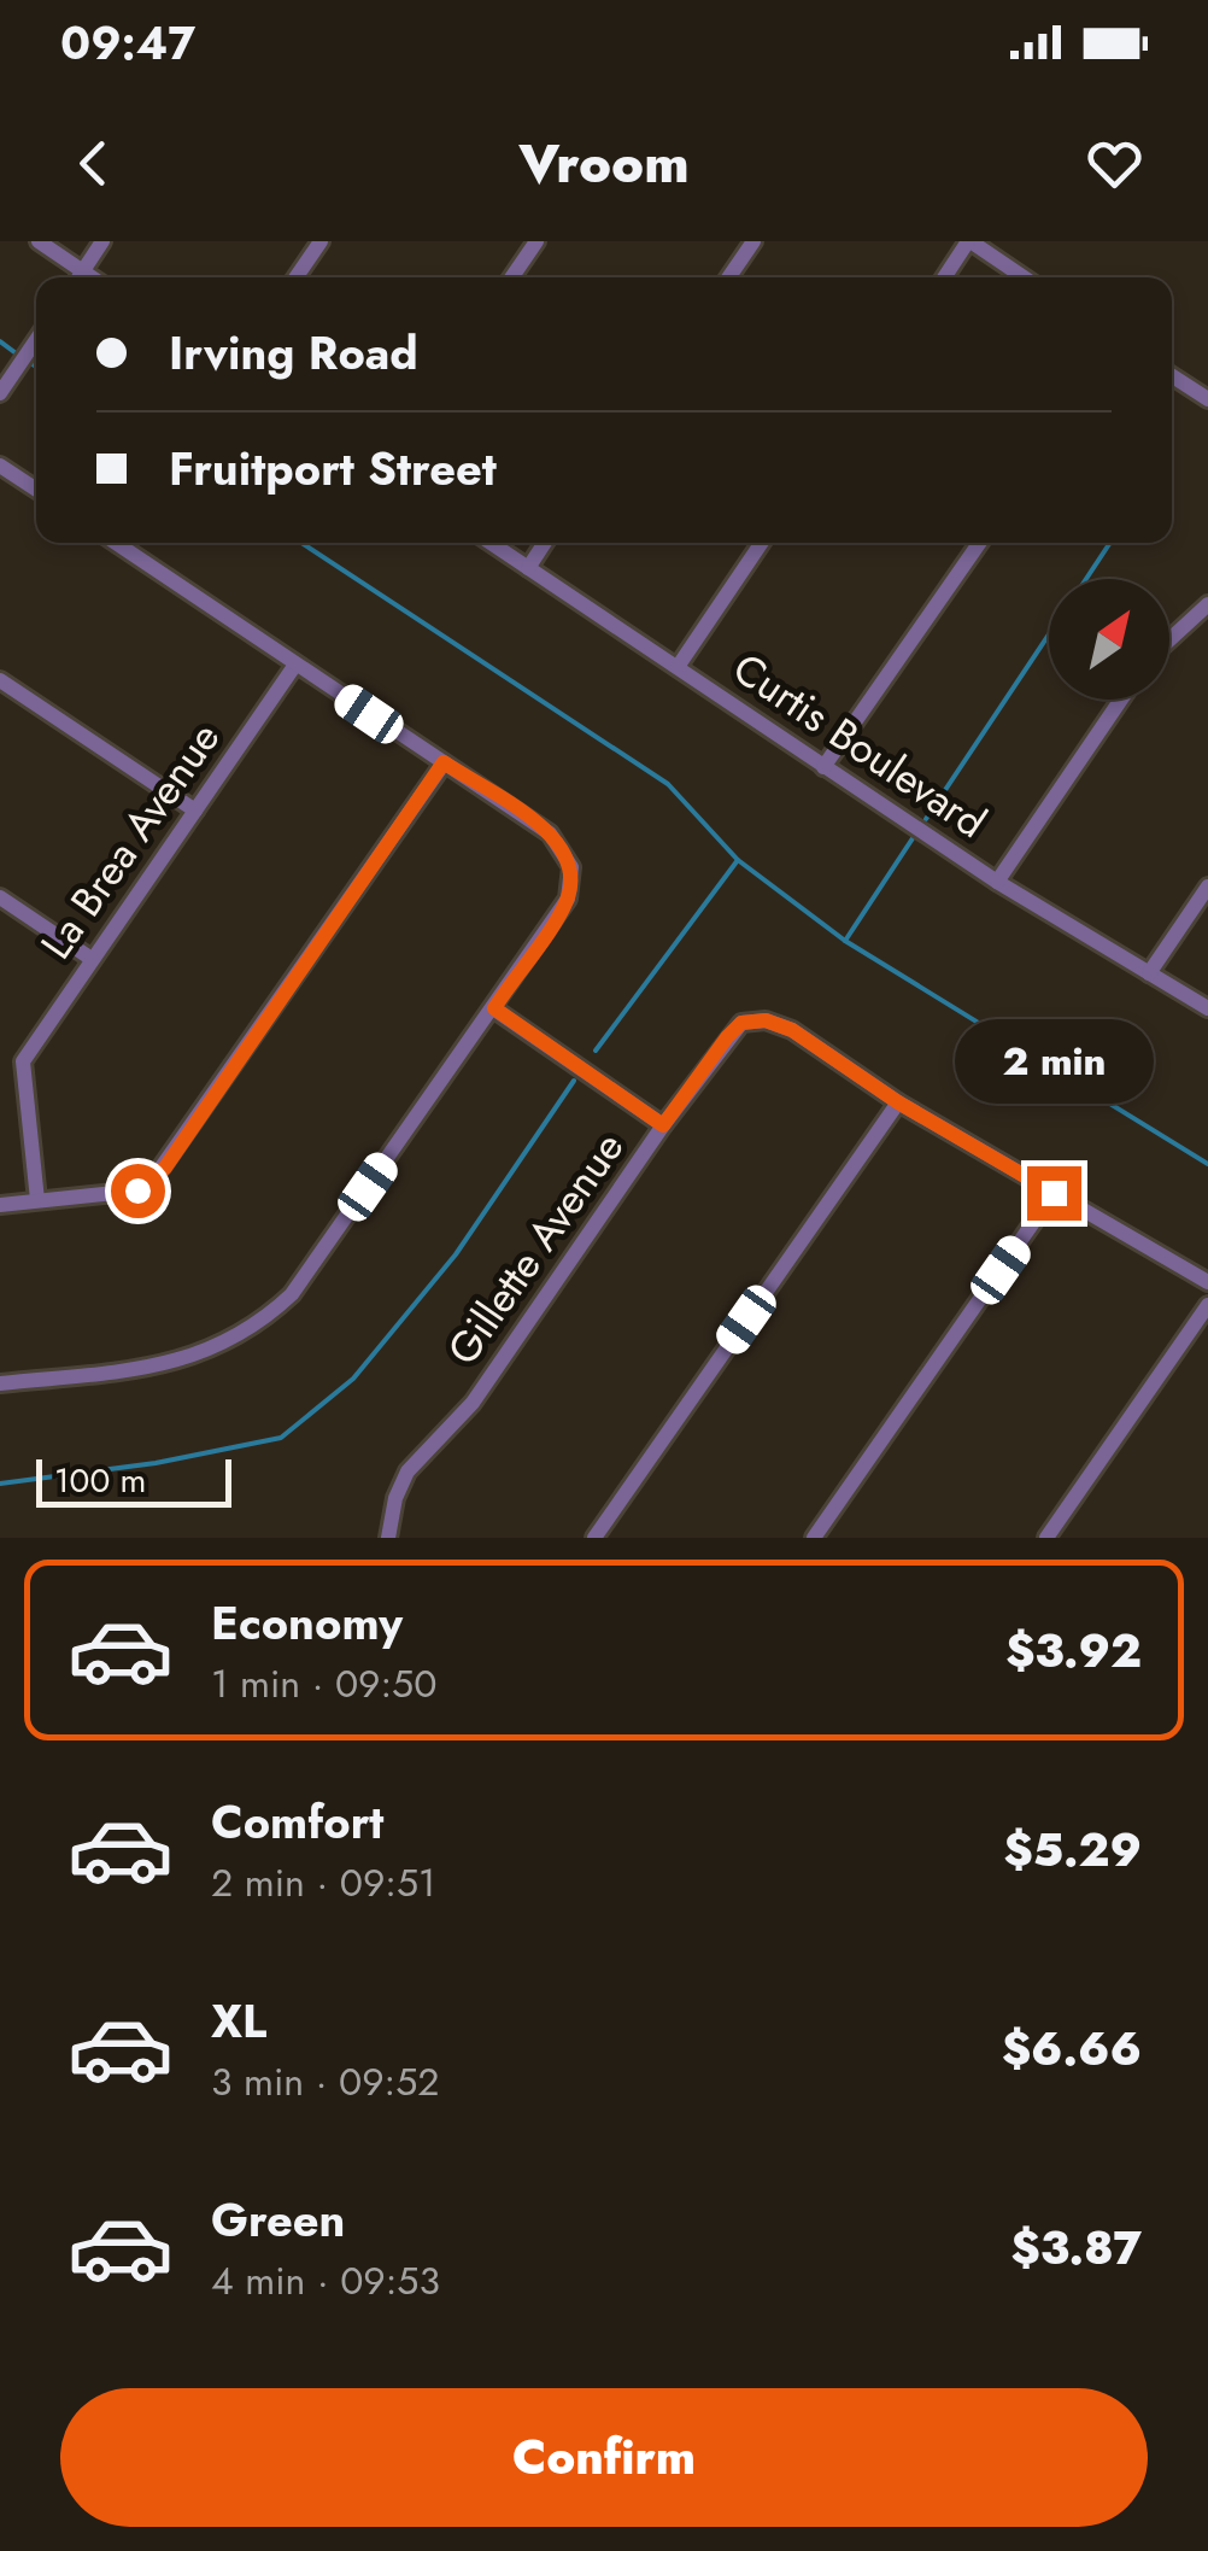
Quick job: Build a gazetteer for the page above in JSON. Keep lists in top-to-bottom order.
{
  "streets": {
    "street": ["Curtis Boulevard", "La Brea Avenue", "Gillette Avenue"]
  },
  "scale_bar": "100 m",
  "north": "top right",
  "page": {
    "status": "09:47",
    "header": "Vroom",
    "banner": ["Irving Road", "Fruitport Street"],
    "bubble": "2 min",
    "scale": "100 m",
    "list": [
      {
        "name": "Economy",
        "note": "1 min · 09:50",
        "value": "$3.92"
      },
      {
        "name": "Comfort",
        "note": "2 min · 09:51",
        "value": "$5.29"
      },
      {
        "name": "XL",
        "note": "3 min · 09:52",
        "value": "$6.66"
      },
      {
        "name": "Green",
        "note": "4 min · 09:53",
        "value": "$3.87"
      }
    ],
    "buttons": "Confirm"
  }
}
